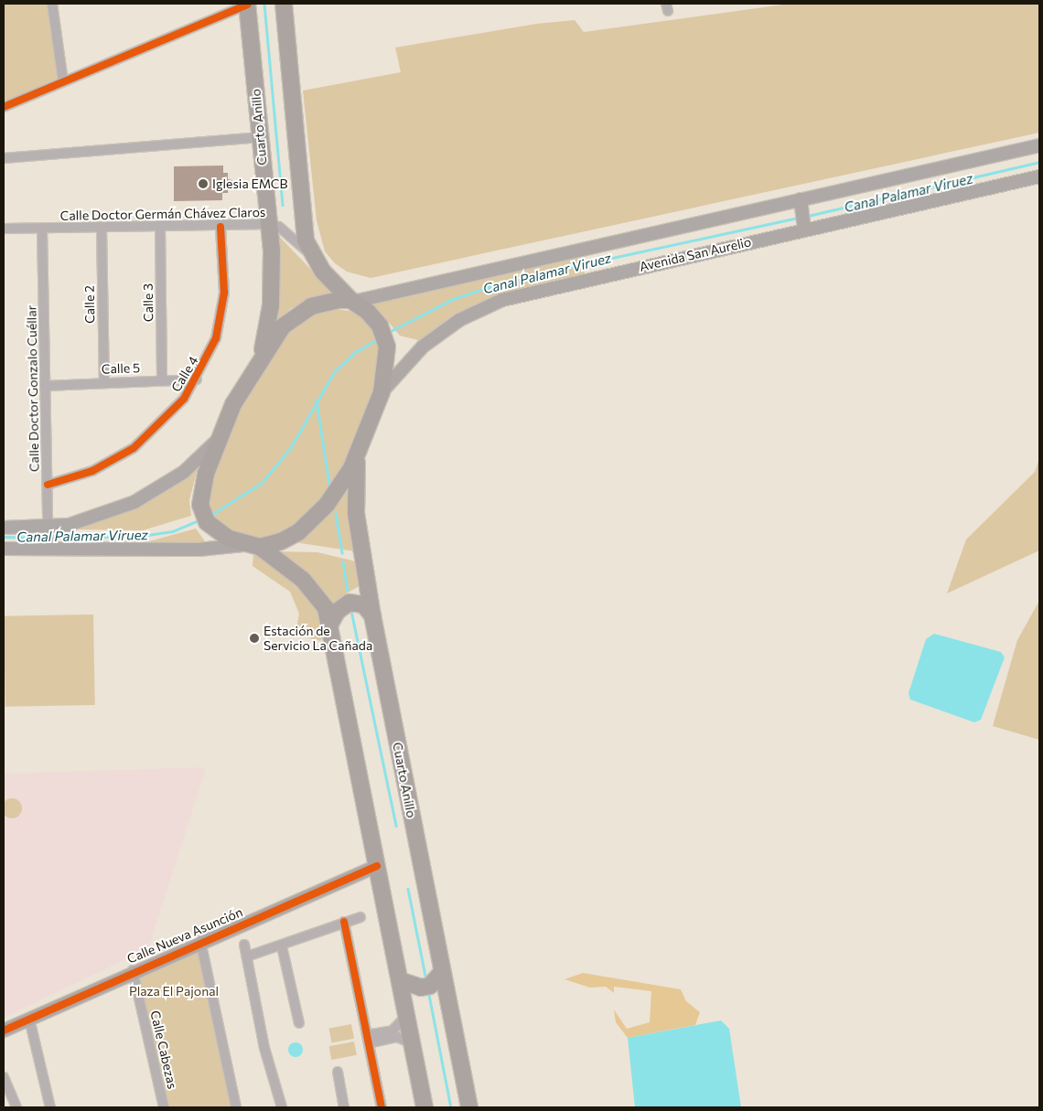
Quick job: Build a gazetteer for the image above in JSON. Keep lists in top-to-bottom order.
{
  "streets": {
    "highway": ["Cuarto Anillo"],
    "main road": ["Avenida San Aurelio", "Calle Nueva Asunción"],
    "street": [
      "Calle Doctor Germán Chávez Claros",
      "Calle 3",
      "Calle 2",
      "Calle 5",
      "Calle 4",
      "Calle Doctor Gonzalo Cuéllar",
      "Calle Cabezas"
    ]
  },
  "crossings": [
    ["Cuarto Anillo", "Calle Doctor Germán Chávez Claros"],
    ["Calle Doctor Germán Chávez Claros", "Calle 3"],
    ["Calle Doctor Germán Chávez Claros", "Calle 2"],
    ["Calle Doctor Germán Chávez Claros", "Calle 4"],
    ["Calle Doctor Germán Chávez Claros", "Calle Doctor Gonzalo Cuéllar"],
    ["Calle 3", "Calle 5"],
    ["Calle 2", "Calle 5"],
    ["Calle 5", "Calle 4"],
    ["Calle 5", "Calle Doctor Gonzalo Cuéllar"],
    ["Calle 4", "Calle Doctor Gonzalo Cuéllar"],
    ["Calle Nueva Asunción", "Calle Cabezas"]
  ],
  "water": ["Canal Palamar Viruez"],
  "parks": ["Plaza El Pajonal"],
  "places": ["Iglesia EMCB", "Estación de Servicio La Cañada"]
}
